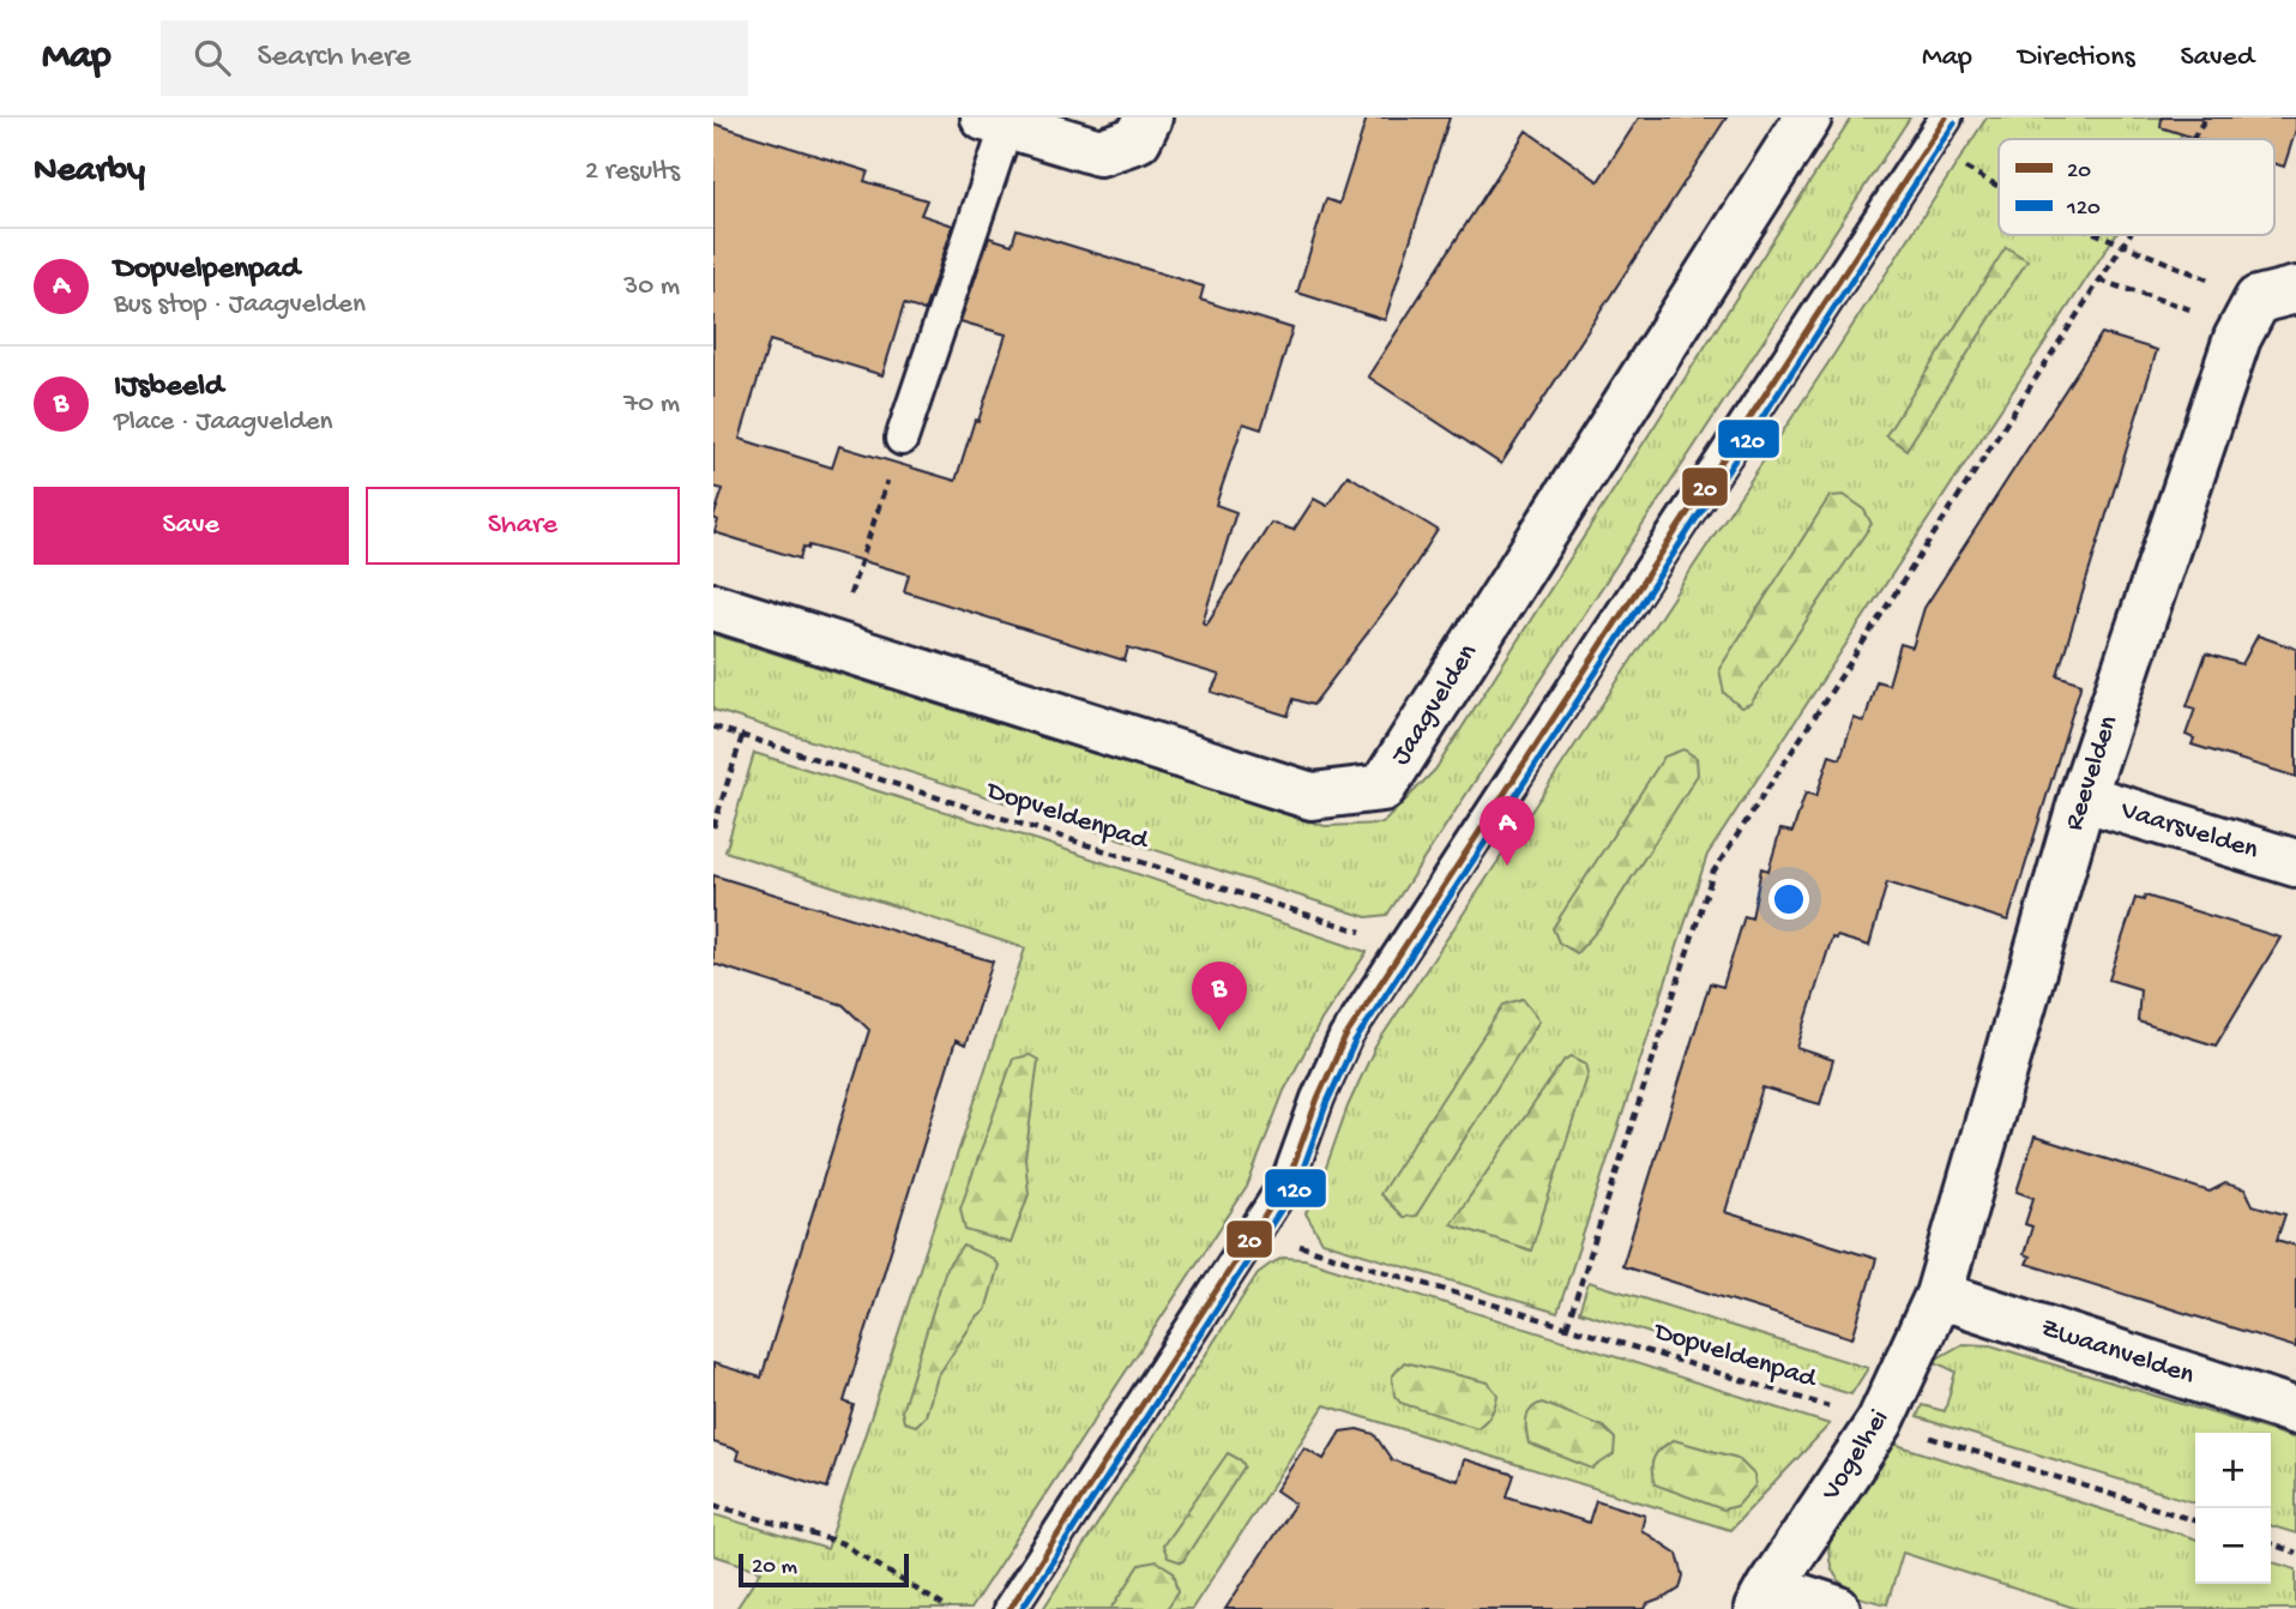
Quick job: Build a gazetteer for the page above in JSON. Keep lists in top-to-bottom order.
{
  "streets": {
    "street": [
      "Jaagvelden",
      "Reevelden",
      "Vaarsvelden",
      "Zwaanvelden",
      "Vogelhei"
    ],
    "path": ["Dopveldenpad"]
  },
  "crossings": [
    ["Reevelden", "Vaarsvelden"],
    ["Reevelden", "Zwaanvelden"],
    ["Reevelden", "Vogelhei"],
    ["Dopveldenpad", "Vogelhei"],
    ["Zwaanvelden", "Vogelhei"]
  ],
  "lines": ["transit line 20", "transit line 120"],
  "legend": ["20", "120"],
  "scale_bar": "20 m",
  "page": {
    "header": "Map",
    "search": "Search here",
    "nav": ["Map", "Directions", "Saved"],
    "heading": ["Nearby", "2 results"],
    "list": [
      {
        "mark": "A",
        "name": "Dopvelpenpad",
        "note": "Bus stop · Jaagvelden",
        "value": "30 m"
      },
      {
        "mark": "B",
        "name": "IJsbeeld",
        "note": "Place · Jaagvelden",
        "value": "70 m"
      }
    ],
    "buttons": ["Save", "Share"],
    "pins": ["A", "B"],
    "map_buttons": ["+", "−"],
    "scale": "20 m"
  }
}
